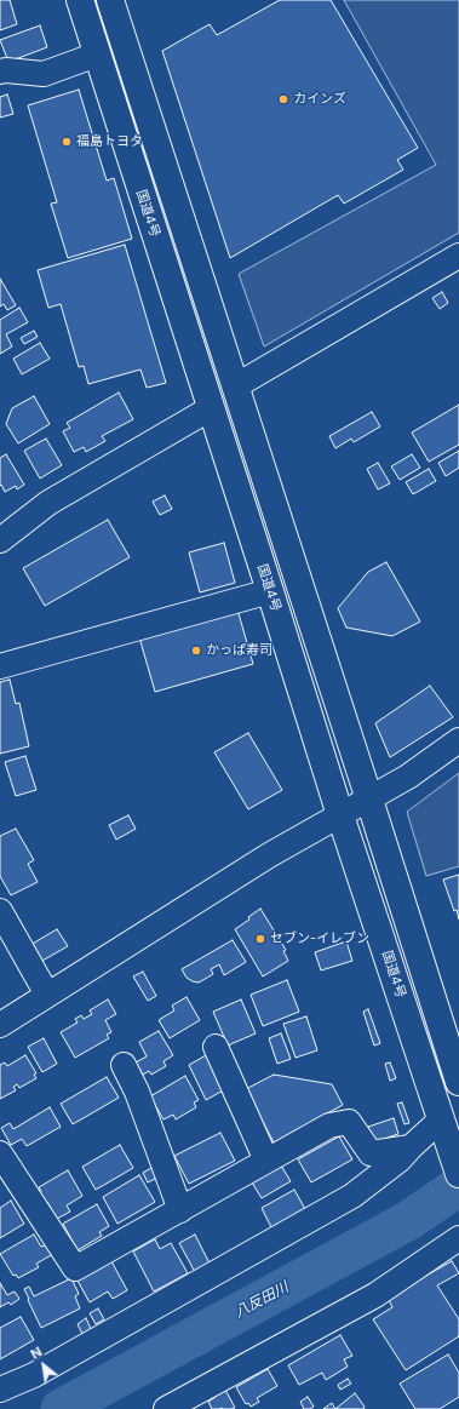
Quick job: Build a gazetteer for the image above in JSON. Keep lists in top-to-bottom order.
{
  "streets": {
    "highway": ["国道4号"]
  },
  "water": ["八反田川"],
  "places": [
    "カインズ",
    "福島トヨタ",
    "かっぱ寿司",
    "セブン-イレブン"
  ],
  "north": "top left"
}
